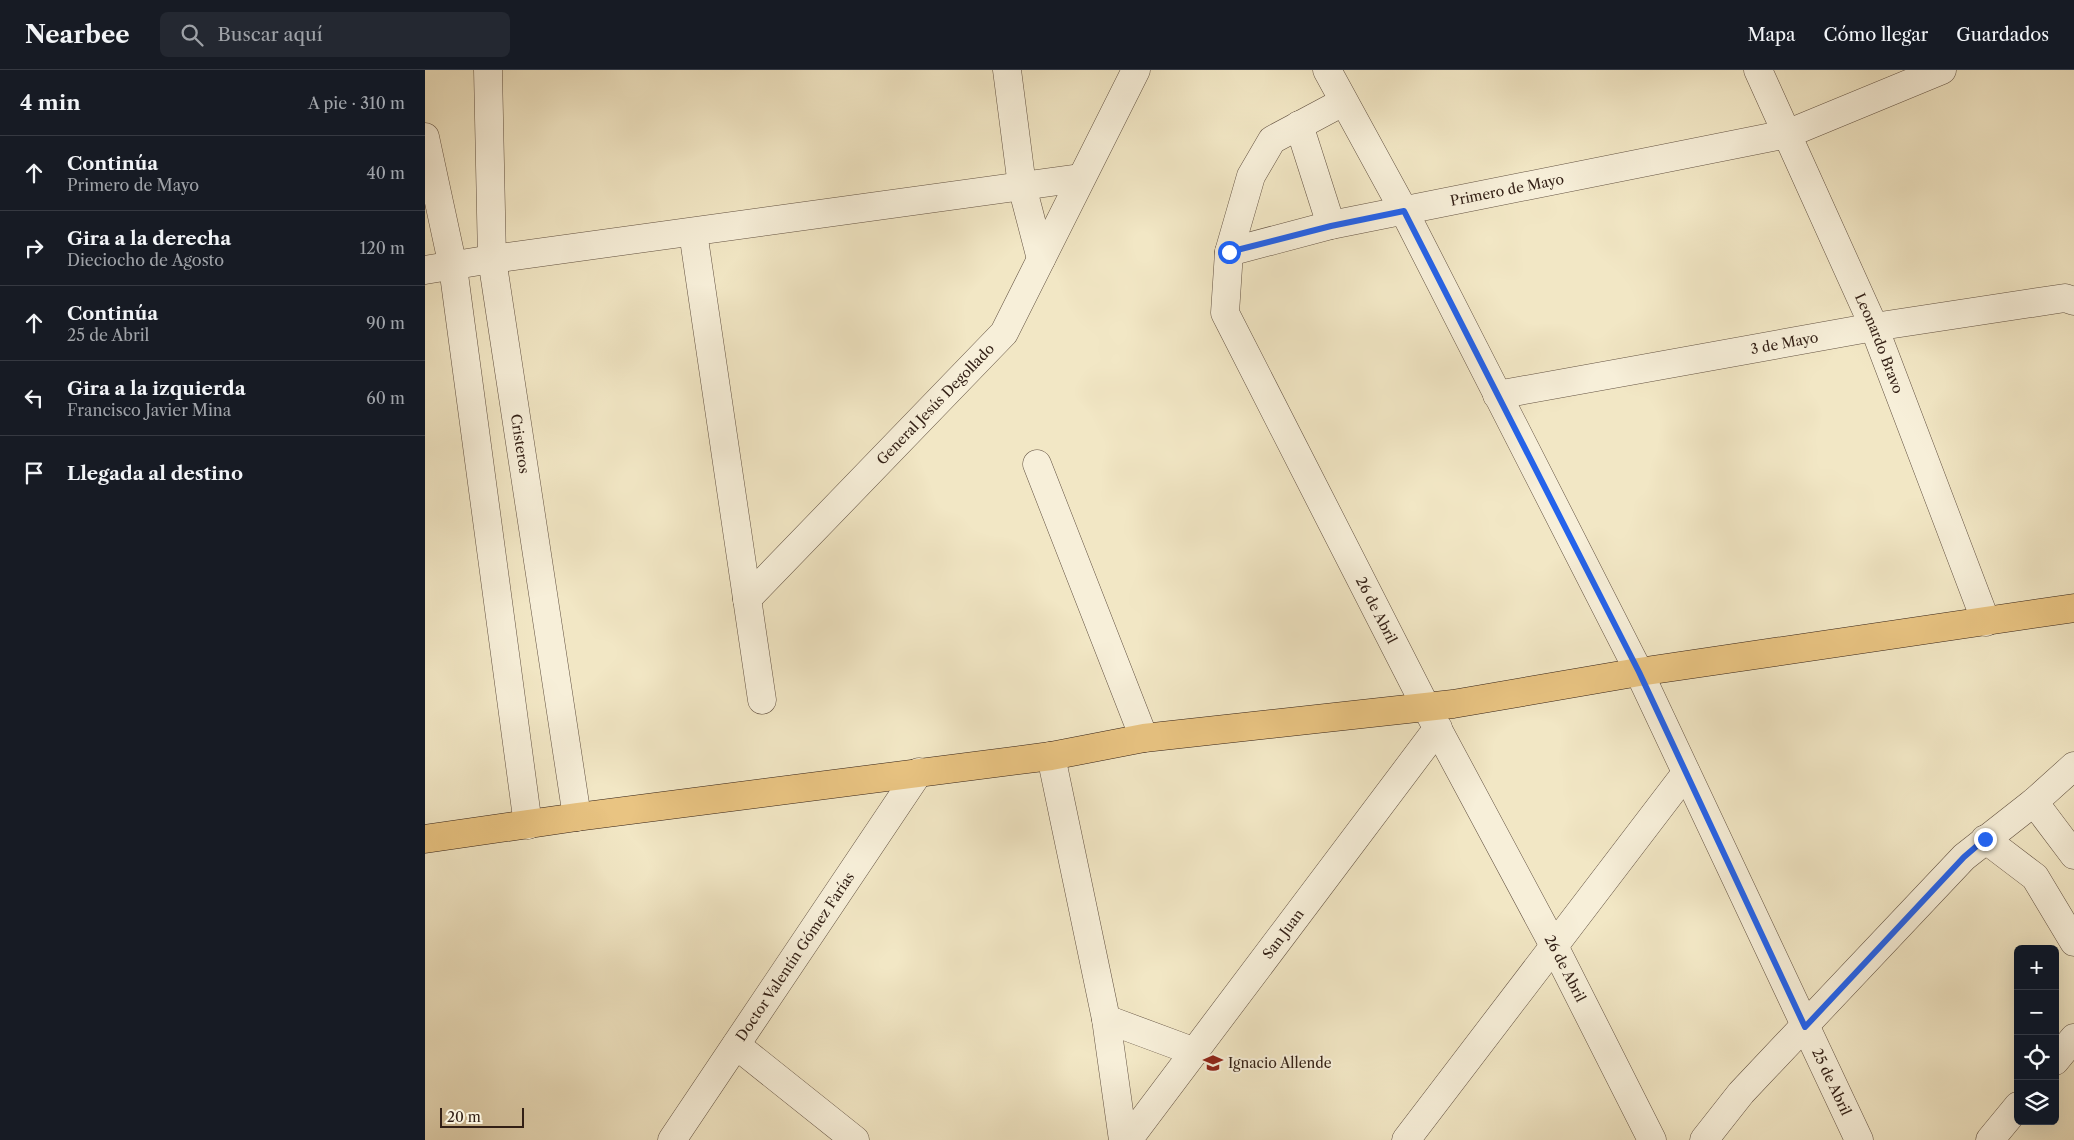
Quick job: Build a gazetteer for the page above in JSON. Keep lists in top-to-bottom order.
{
  "streets": {
    "street": [
      "Primero de Mayo",
      "Leonardo Bravo",
      "3 de Mayo",
      "General Jesús Degollado",
      "Cristeros",
      "26 de Abril",
      "San Juan",
      "Doctor Valentín Gómez Farías",
      "25 de Abril"
    ]
  },
  "crossings": [
    ["Primero de Mayo", "Leonardo Bravo"],
    ["Primero de Mayo", "26 de Abril"],
    ["Primero de Mayo", "25 de Abril"],
    ["Leonardo Bravo", "3 de Mayo"],
    ["3 de Mayo", "25 de Abril"],
    ["26 de Abril", "San Juan"],
    ["26 de Abril", "25 de Abril"]
  ],
  "places": {
    "school or university": ["Ignacio Allende"]
  },
  "scale_bar": "20 m",
  "page": {
    "header": "Nearbee",
    "search": "Buscar aquí",
    "nav": ["Mapa", "Cómo llegar", "Guardados"],
    "heading": ["4 min", "A pie · 310 m"],
    "list": [
      ["Continúa", "Primero de Mayo", "40 m"],
      ["Gira a la derecha", "Dieciocho de Agosto", "120 m"],
      ["Continúa", "25 de Abril", "90 m"],
      ["Gira a la izquierda", "Francisco Javier Mina", "60 m"],
      "Llegada al destino"
    ],
    "map_buttons": ["+", "−"],
    "scale": "20 m"
  }
}
